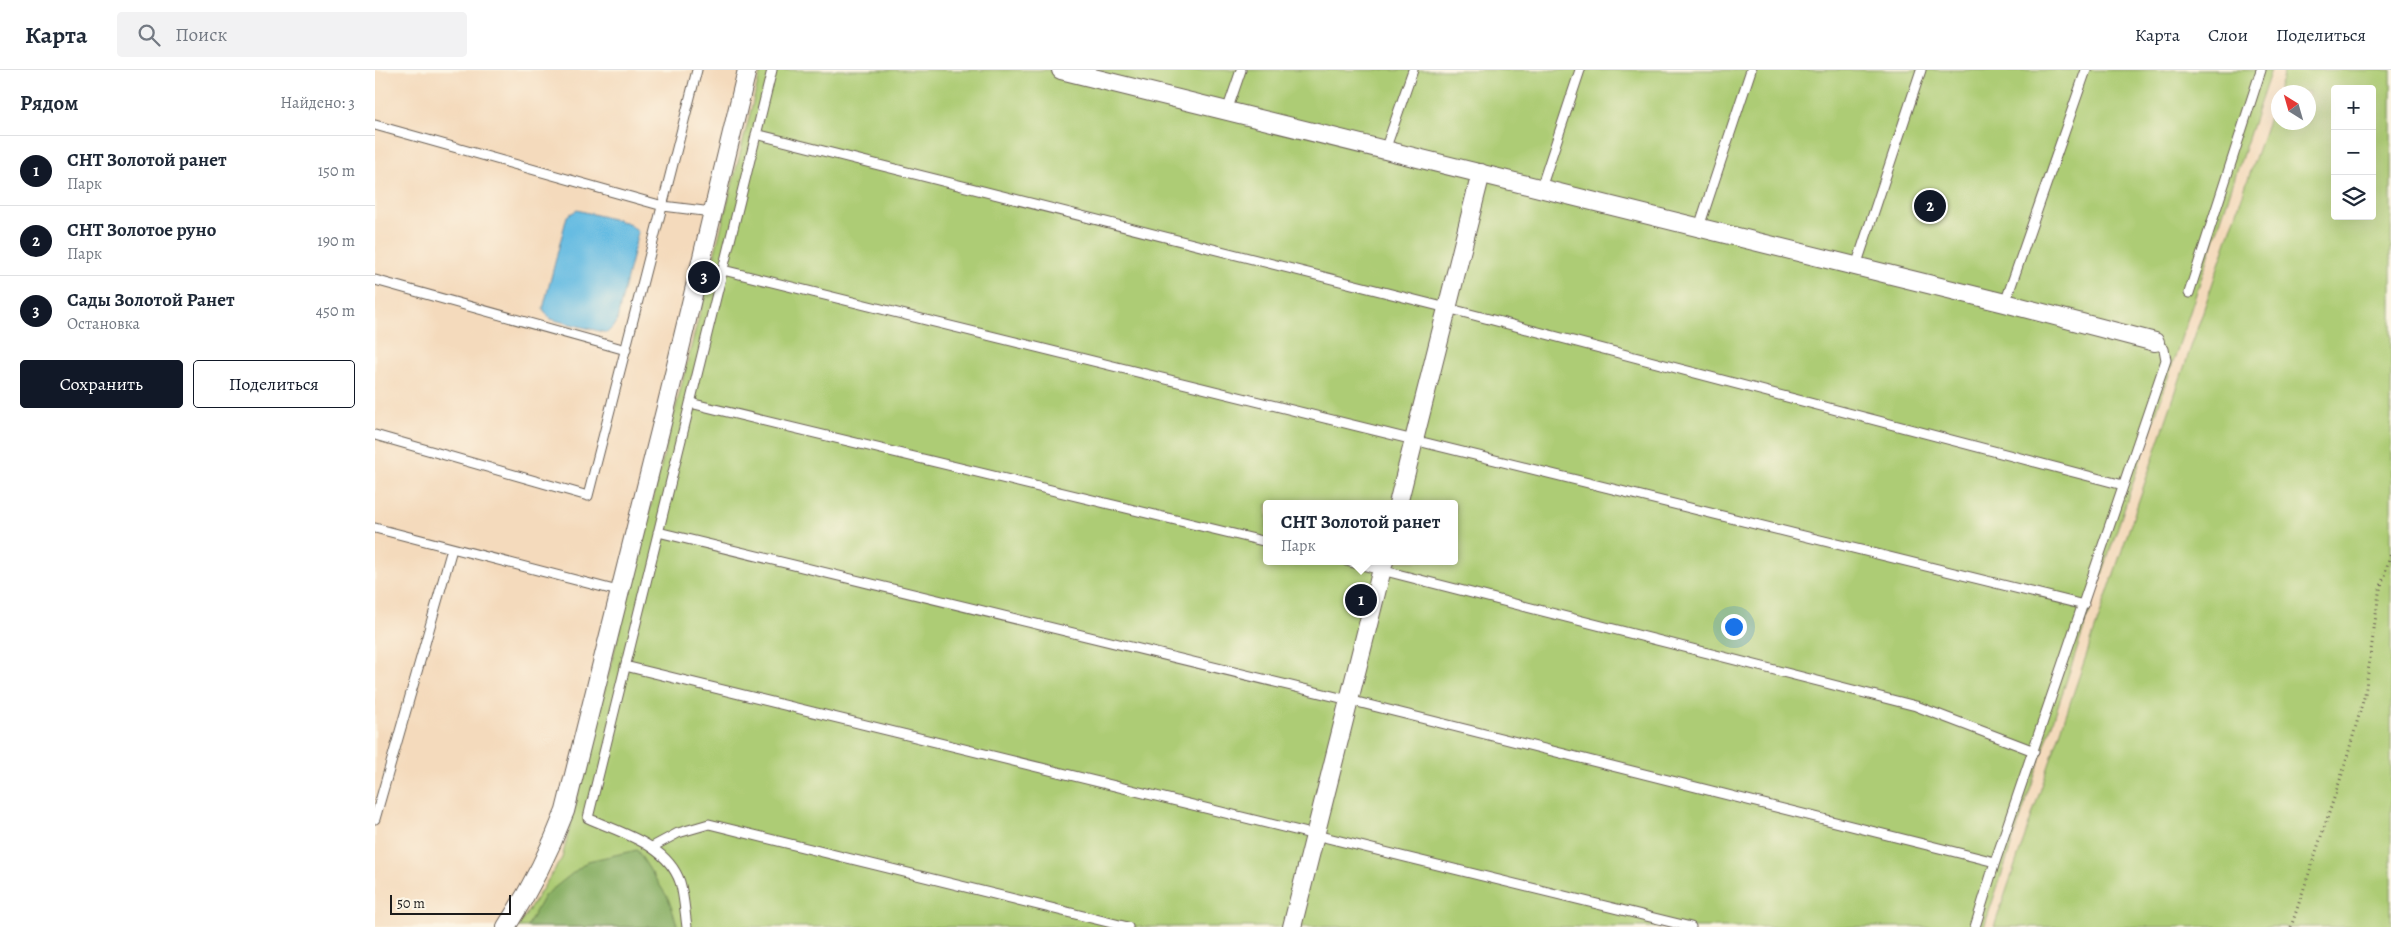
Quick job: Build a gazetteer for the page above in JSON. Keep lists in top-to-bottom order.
{
  "scale_bar": "50 m",
  "north": "top left",
  "page": {
    "header": "Карта",
    "search": "Поиск",
    "nav": ["Карта", "Слои", "Поделиться"],
    "heading": ["Рядом", "Найдено: 3"],
    "map_buttons": ["+", "−"],
    "list": [
      {
        "mark": "1",
        "name": "СНТ Золотой ранет",
        "note": "Парк",
        "value": "150 m"
      },
      {
        "mark": "2",
        "name": "СНТ Золотое руно",
        "note": "Парк",
        "value": "190 m"
      },
      {
        "mark": "3",
        "name": "Сады Золотой Ранет",
        "note": "Остановка",
        "value": "450 m"
      }
    ],
    "pins": ["2", "3", "1"],
    "buttons": ["Сохранить", "Поделиться"],
    "popup": ["СНТ Золотой ранет", "Парк"],
    "scale": "50 m"
  }
}
